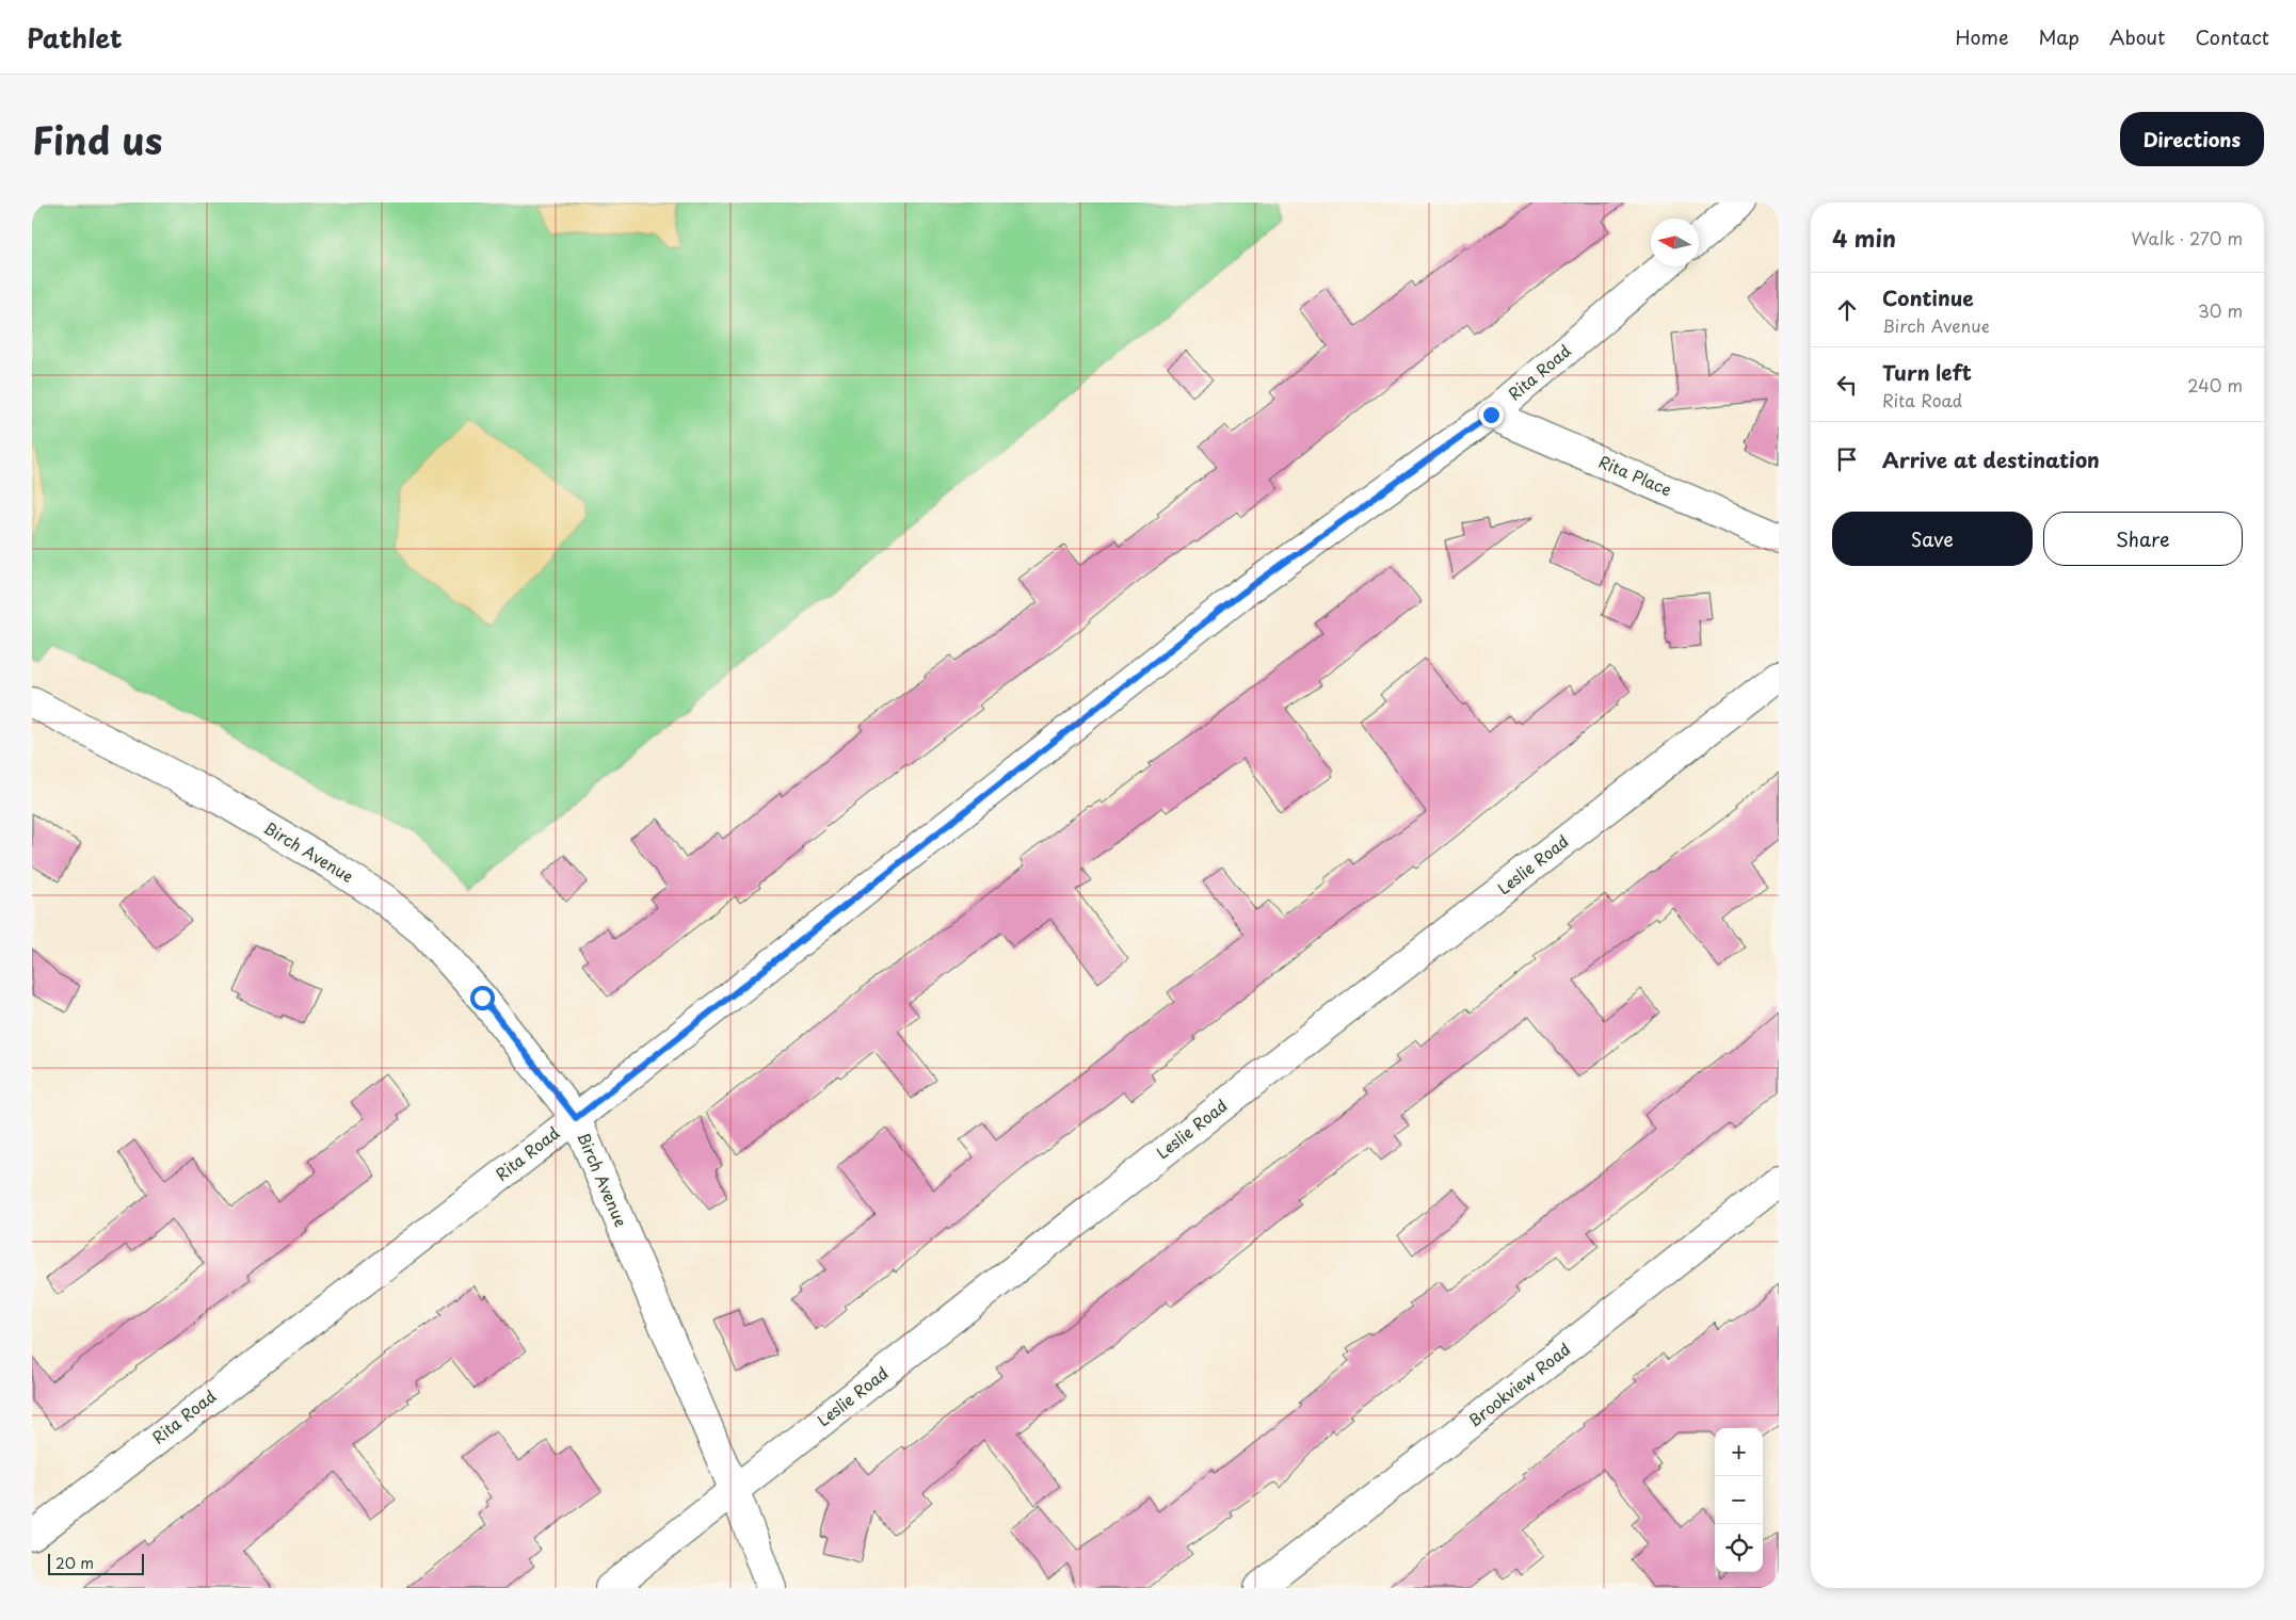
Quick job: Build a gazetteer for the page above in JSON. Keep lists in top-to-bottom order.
{
  "streets": {
    "street": [
      "Rita Road",
      "Rita Place",
      "Birch Avenue",
      "Leslie Road",
      "Brookview Road"
    ]
  },
  "crossings": [
    ["Rita Road", "Rita Place"],
    ["Rita Road", "Birch Avenue"],
    ["Birch Avenue", "Leslie Road"]
  ],
  "scale_bar": "20 m",
  "north": "left",
  "page": {
    "header": "Pathlet",
    "nav": [
      "Home",
      "Map",
      "About",
      "Contact"
    ],
    "title": "Find us",
    "buttons": [
      "Directions",
      ["Save", "Share"]
    ],
    "heading": ["4 min", "Walk · 270 m"],
    "list": [
      ["Continue", "Birch Avenue", "30 m"],
      ["Turn left", "Rita Road", "240 m"],
      "Arrive at destination"
    ],
    "map_buttons": ["+", "−"],
    "scale": "20 m"
  }
}
